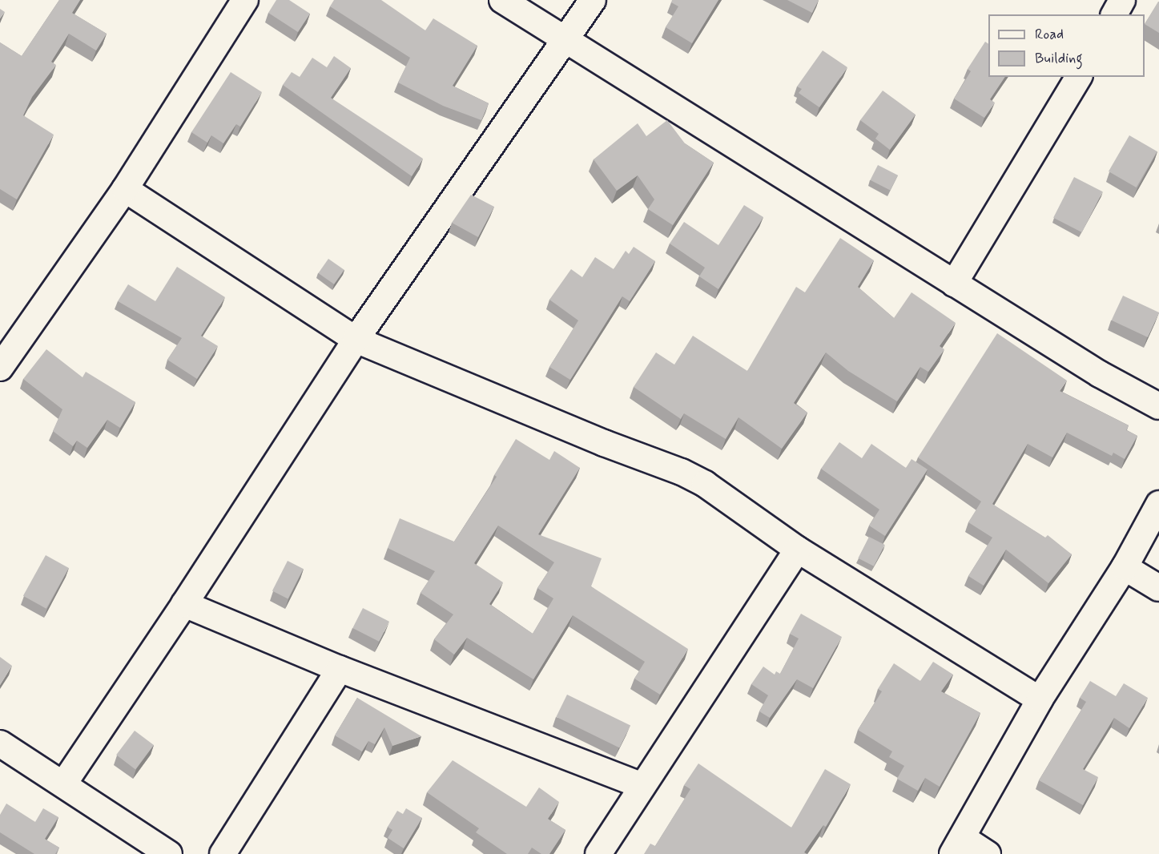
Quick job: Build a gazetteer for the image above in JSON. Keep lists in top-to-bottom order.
{
  "legend": ["Road", "Building"]
}
